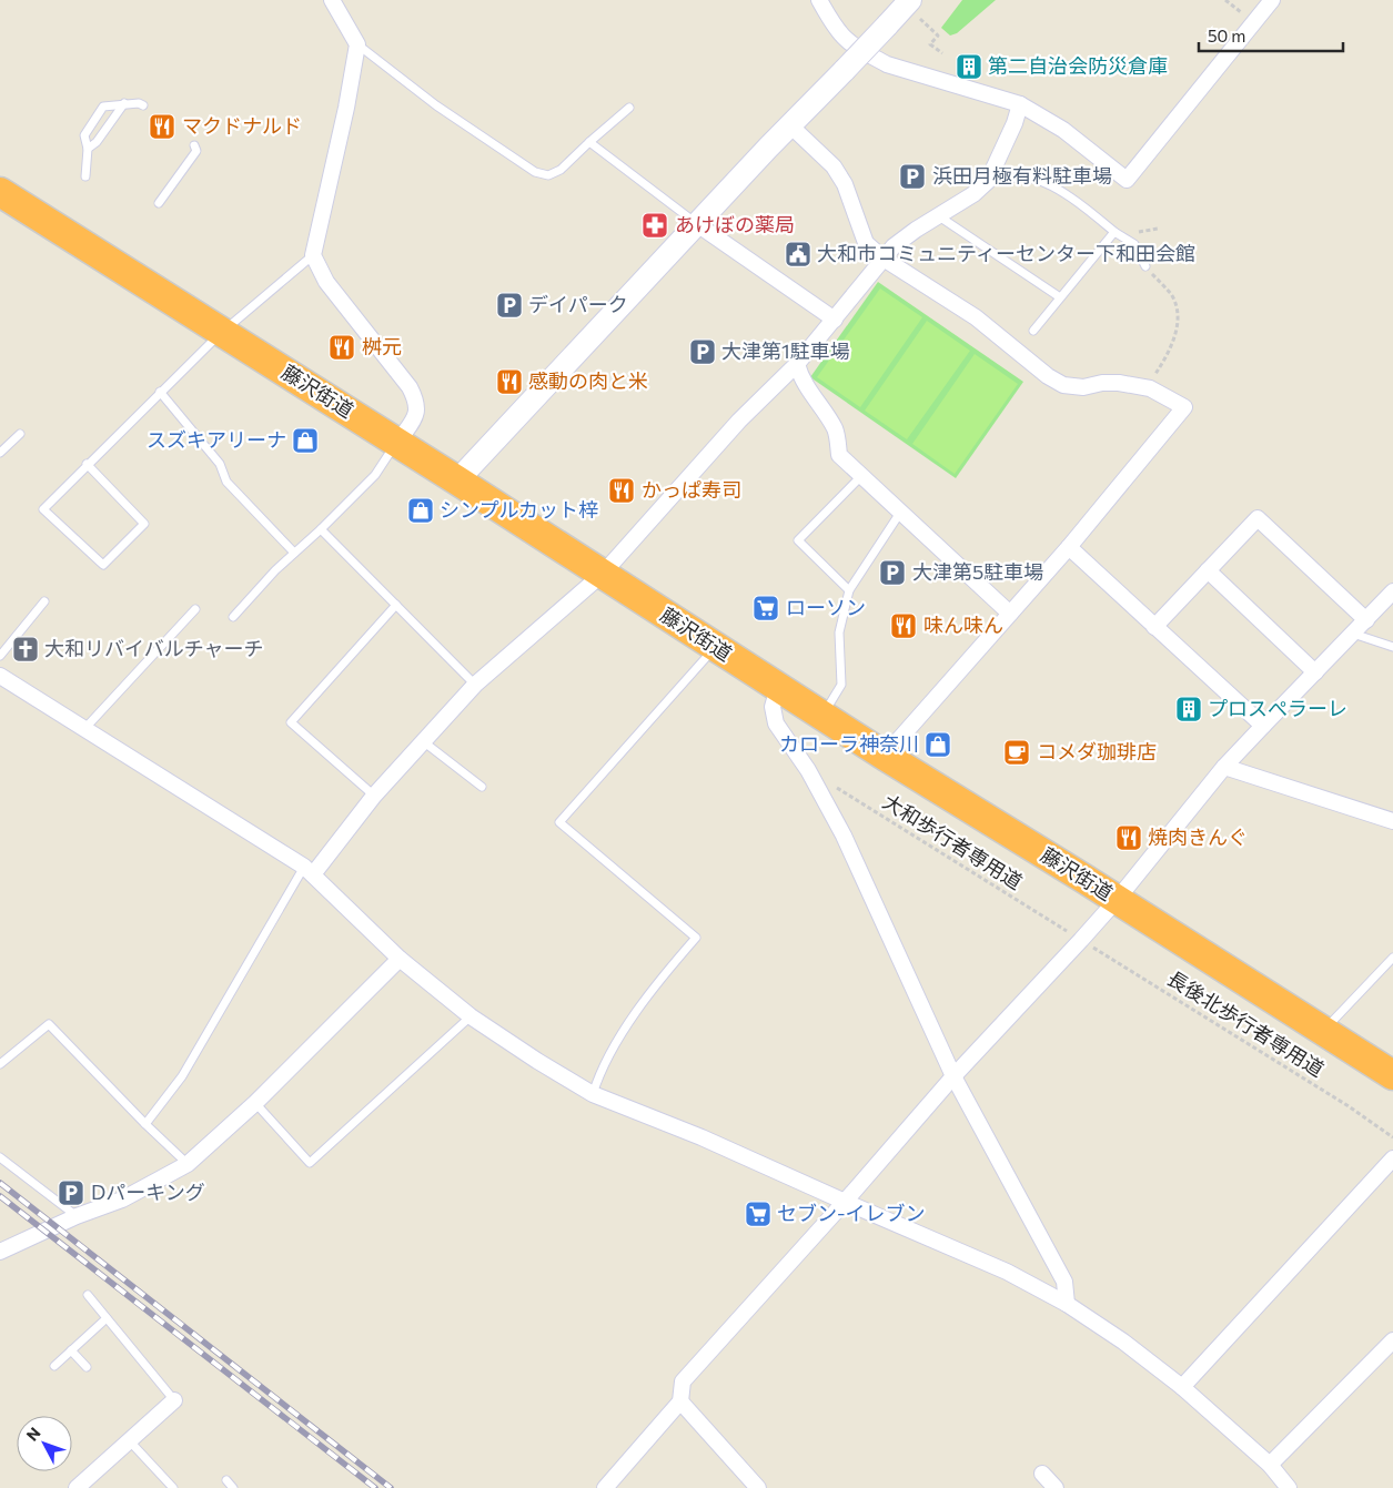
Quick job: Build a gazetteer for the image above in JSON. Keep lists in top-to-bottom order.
{
  "streets": {
    "highway": ["藤沢街道"],
    "path": ["大和歩行者専用道", "長後北歩行者専用道"]
  },
  "crossings": [
    ["大和歩行者専用道", "長後北歩行者専用道"]
  ],
  "places": {
    "building": ["第二自治会防災倉庫", "プロスぺラーレ"],
    "restaurant": [
      "マクドナルド",
      "桝元",
      "感動の肉と米",
      "かっぱ寿司",
      "味ん味ん",
      "焼肉きんぐ"
    ],
    "parking": [
      "浜田月極有料駐車場",
      "デイパーク",
      "大津第1駐車場",
      "大津第5駐車場",
      "Dパーキング"
    ],
    "pharmacy": ["あけぼの薬局"],
    "public building": ["大和市コミュニティーセンター下和田会館"],
    "shop": ["スズキアリーナ", "シンプルカット梓", "カローラ神奈川"],
    "supermarket": ["ローソン", "セブン-イレブン"],
    "church": ["大和リバイバルチャーチ"],
    "cafe": ["コメダ珈琲店"]
  },
  "scale_bar": "50 m",
  "north": "top left"
}
